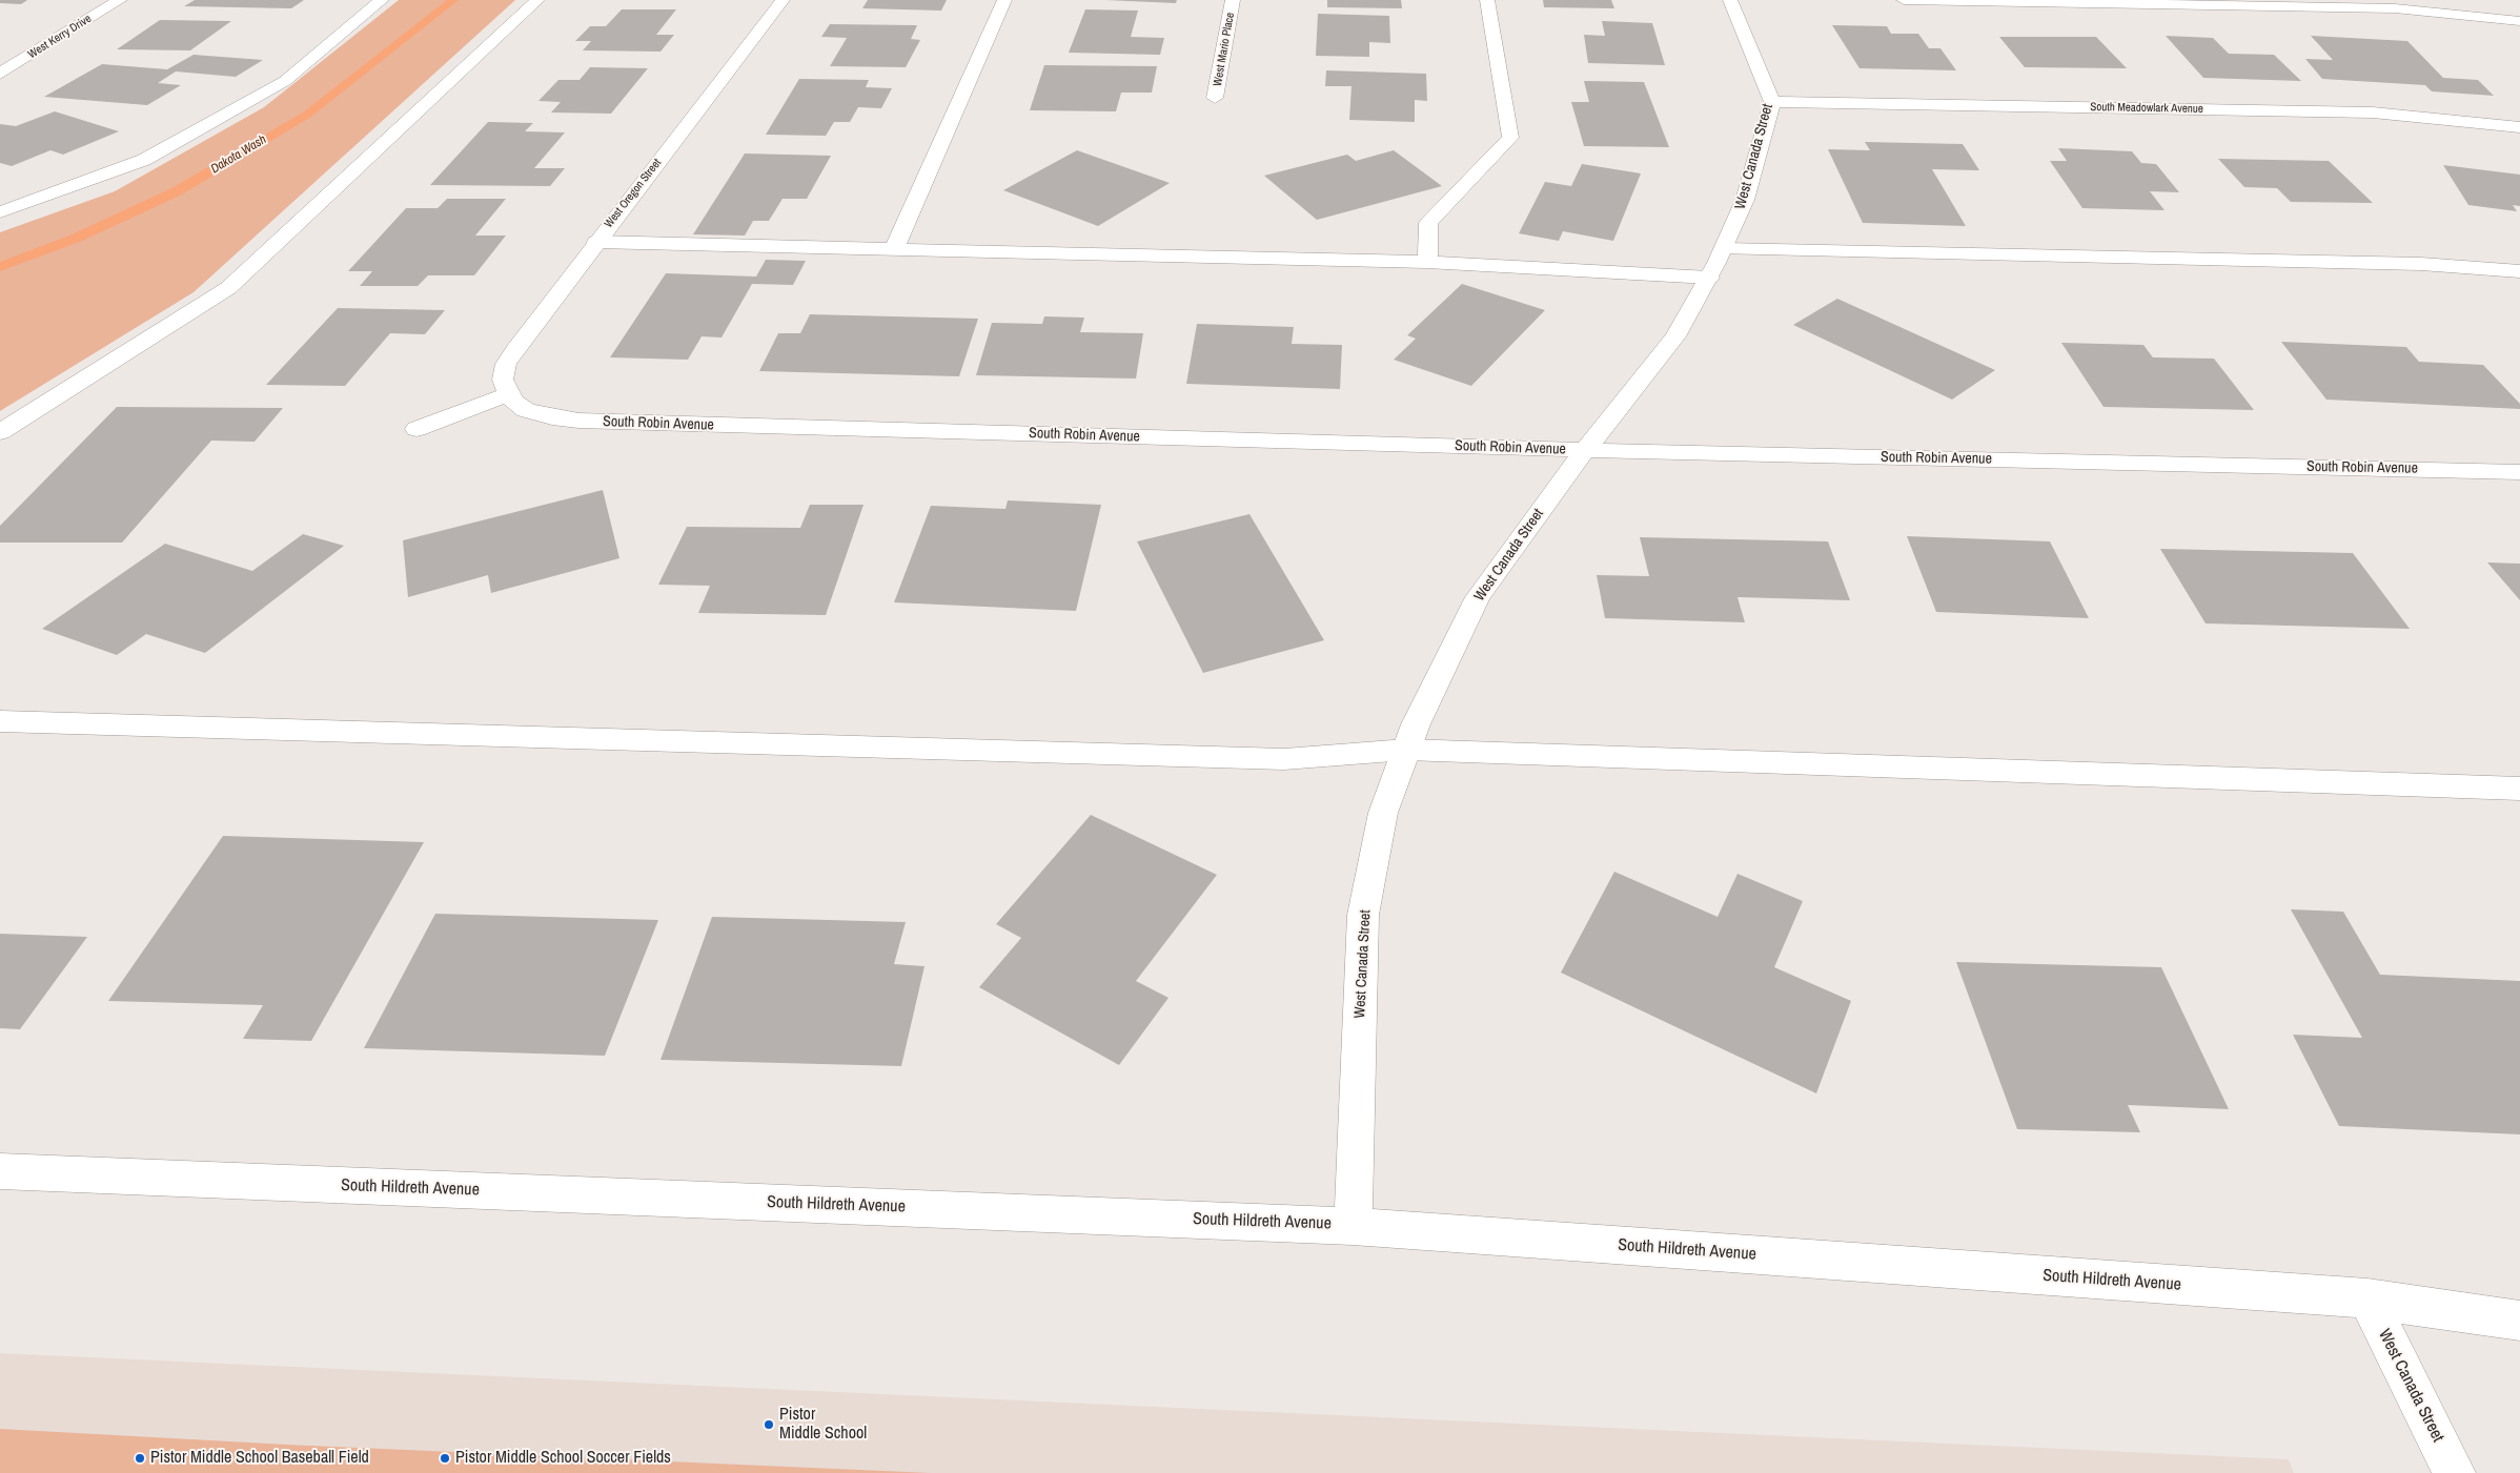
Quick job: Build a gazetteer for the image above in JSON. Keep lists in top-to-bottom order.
{
  "streets": {
    "street": [
      "West Kerry Drive",
      "West Mario Place",
      "South Meadowlark Avenue",
      "West Canada Street",
      "West Oregon Street",
      "South Robin Avenue",
      "South Hildreth Avenue"
    ]
  },
  "crossings": [
    ["South Meadowlark Avenue", "West Canada Street"],
    ["West Canada Street", "South Robin Avenue"],
    ["West Canada Street", "South Hildreth Avenue"],
    ["West Oregon Street", "South Robin Avenue"]
  ],
  "water": ["Dakota Wash"],
  "places": ["Pistor Middle School", "Pistor Middle School Baseball Field", "Pistor Middle School Soccer Fields"]
}
